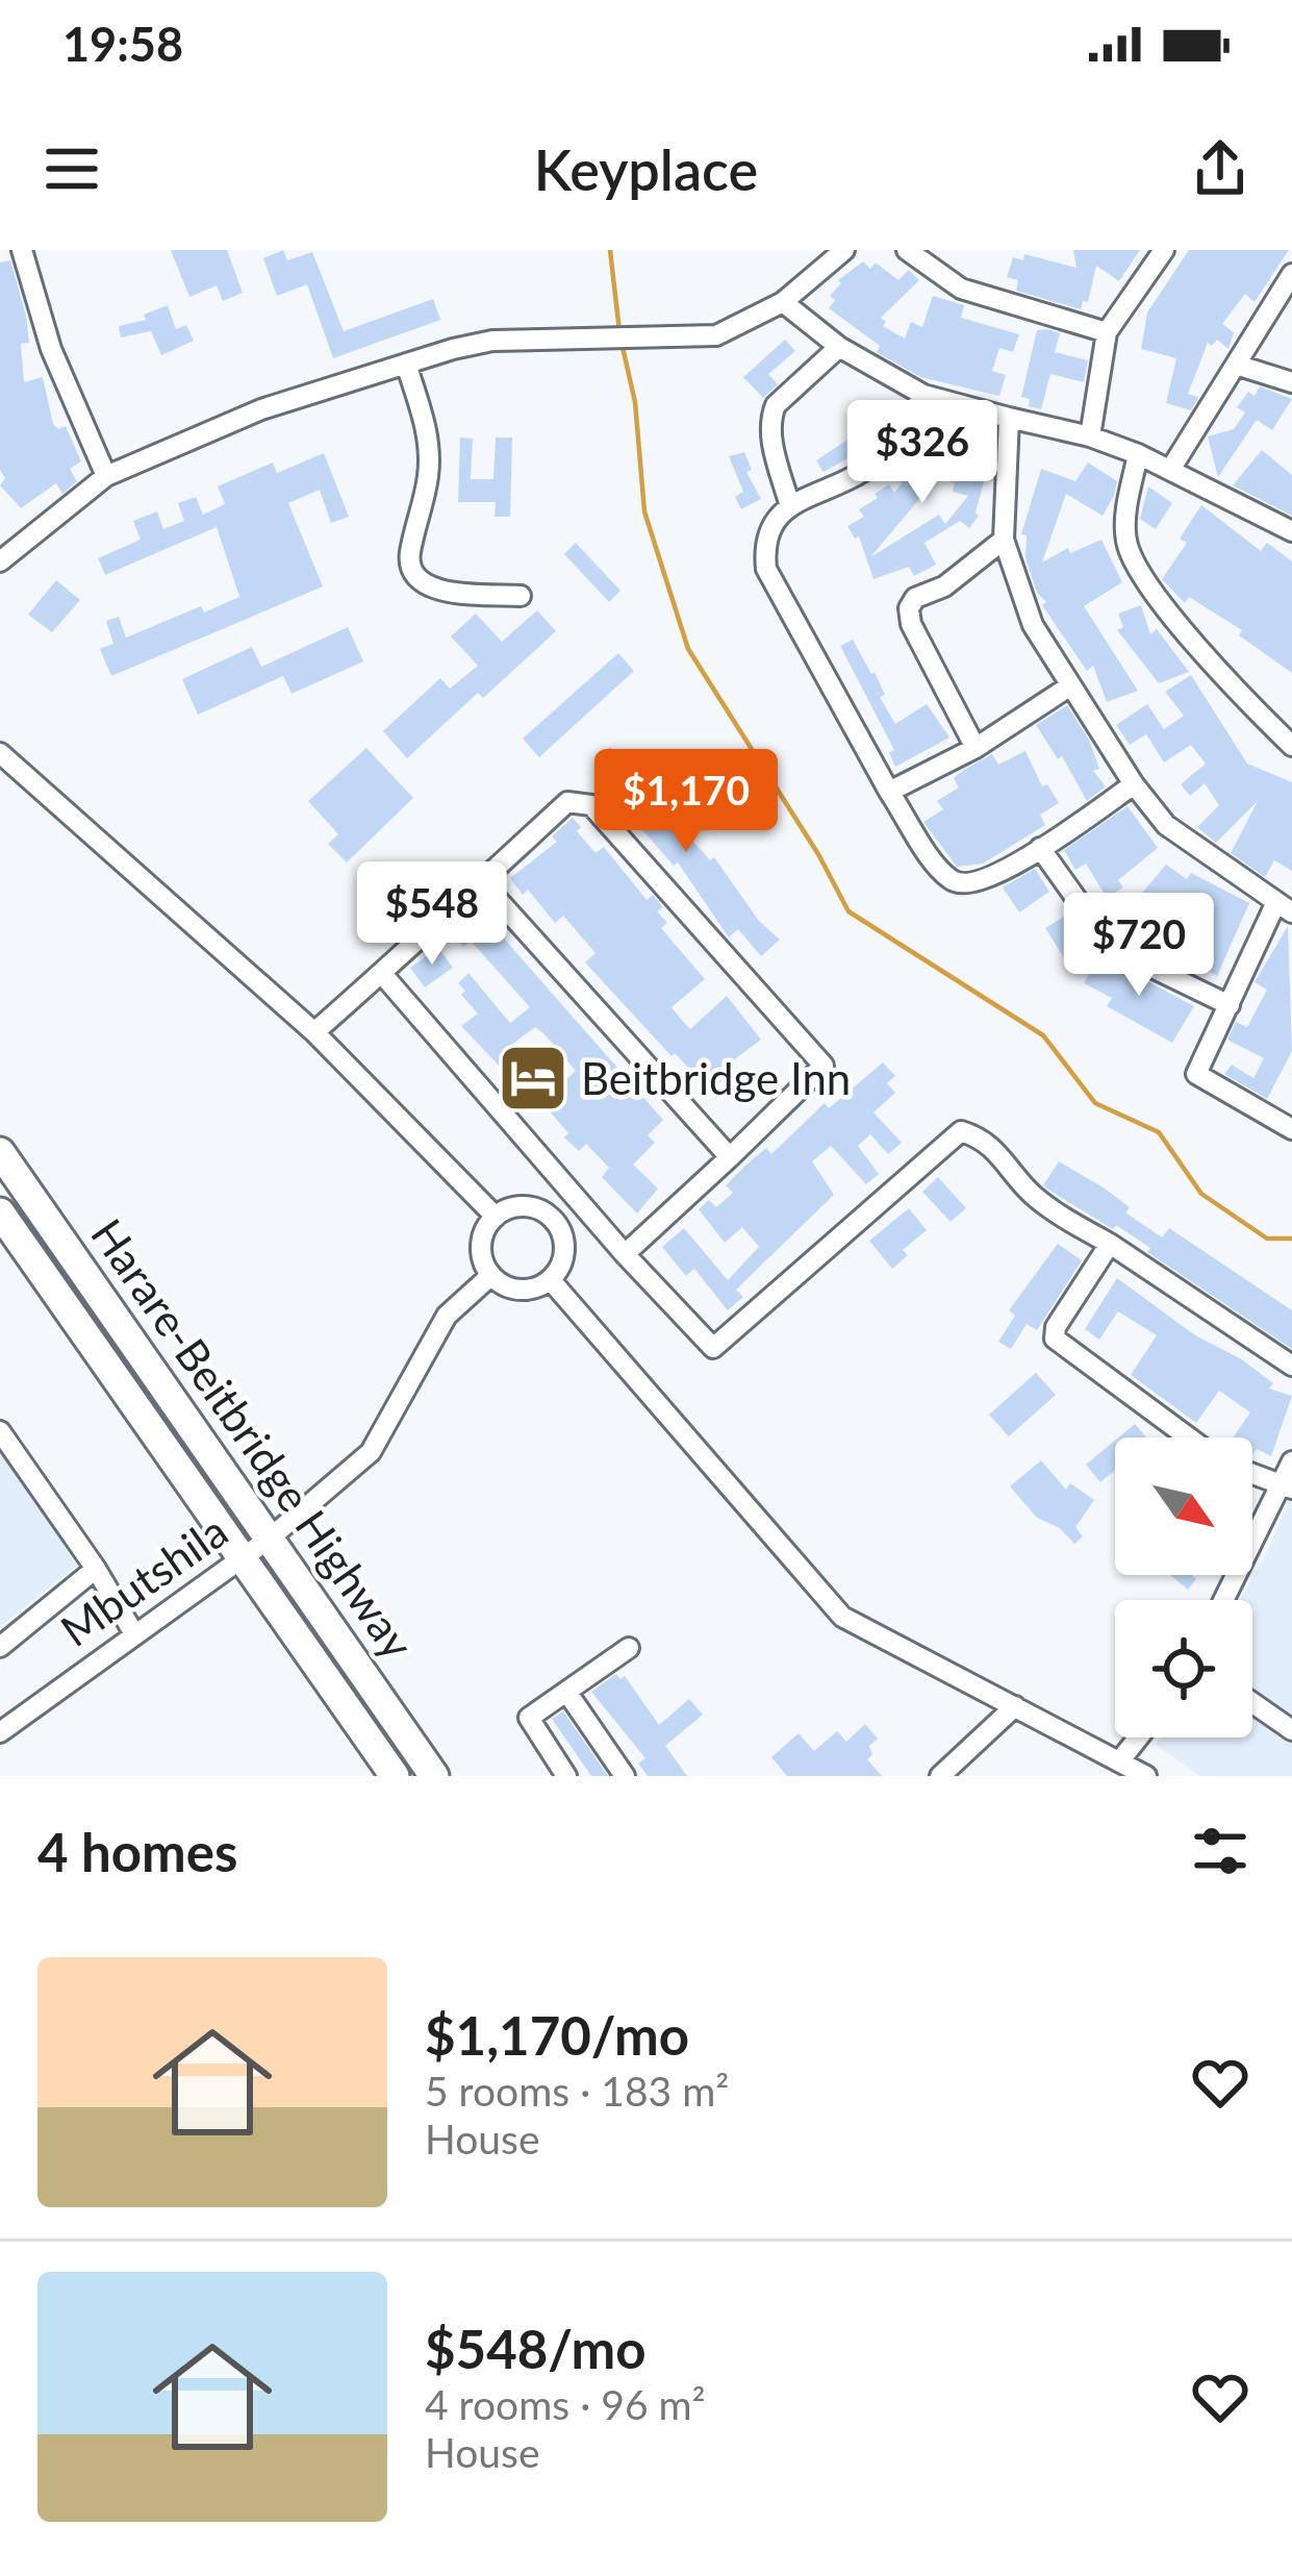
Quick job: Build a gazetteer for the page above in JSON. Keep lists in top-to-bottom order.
{
  "streets": {
    "highway": ["Harare-Beitbridge Highway"],
    "street": ["Mbutshila"]
  },
  "crossings": [
    ["Harare-Beitbridge Highway", "Mbutshila"]
  ],
  "places": {
    "hotel": ["Beitbridge Inn"]
  },
  "north": "bottom right",
  "page": {
    "status": "19:58",
    "header": "Keyplace",
    "price": [
      "$326",
      "$1,170",
      "$548",
      "$720"
    ],
    "heading": "4 homes",
    "list": [
      {
        "name": "$1,170/mo",
        "note": "5 rooms · 183 m² · House"
      },
      {
        "name": "$548/mo",
        "note": "4 rooms · 96 m² · House"
      }
    ]
  }
}
